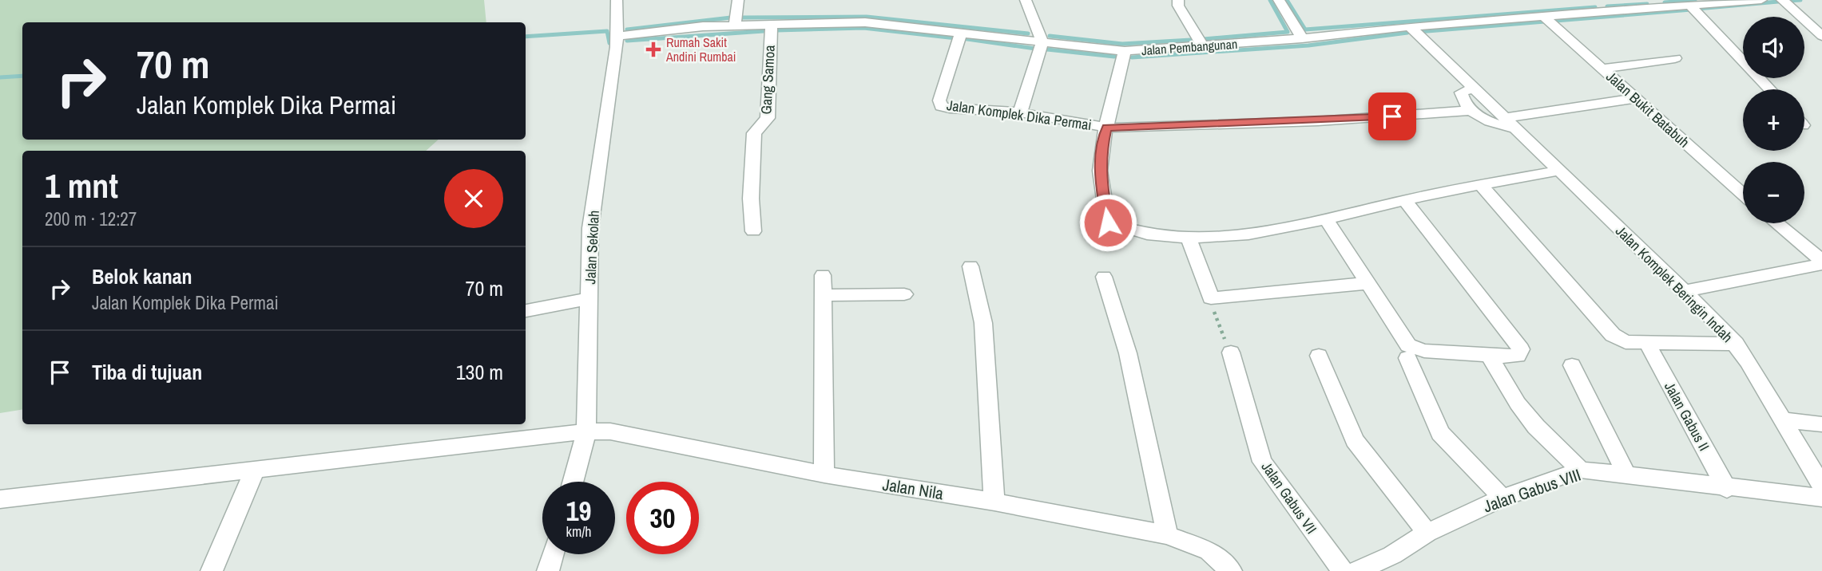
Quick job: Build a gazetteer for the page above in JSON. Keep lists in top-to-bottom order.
{
  "streets": {
    "street": [
      "Jalan Pembangunan",
      "Gang Samoa",
      "Jalan Bukit Batabuh",
      "Jalan Komplek Dika Permai",
      "Jalan Sekolah",
      "Jalan Komplek Beringin Indah",
      "Jalan Gabus II",
      "Jalan Nila",
      "Jalan Gabus VIII",
      "Jalan Gabus VII"
    ]
  },
  "crossings": [
    ["Jalan Pembangunan", "Gang Samoa"],
    ["Jalan Pembangunan", "Jalan Bukit Batabuh"],
    ["Jalan Pembangunan", "Jalan Komplek Dika Permai"],
    ["Jalan Pembangunan", "Jalan Sekolah"],
    ["Jalan Pembangunan", "Jalan Komplek Beringin Indah"],
    ["Jalan Sekolah", "Jalan Nila"],
    ["Jalan Komplek Beringin Indah", "Jalan Gabus II"],
    ["Jalan Gabus II", "Jalan Gabus VIII"]
  ],
  "places": {
    "health": ["Rumah Sakit Andini Rumbai"]
  },
  "page": {
    "map_buttons": ["+", "−"],
    "turn": ["70 m", "Jalan Komplek Dika Permai"],
    "heading": ["1 mnt", "200 m · 12:27"],
    "list": [
      {
        "name": "Belok kanan",
        "note": "Jalan Komplek Dika Permai",
        "value": "70 m"
      },
      {
        "name": "Tiba di tujuan",
        "value": "130 m"
      }
    ],
    "speed": "19 km/h",
    "limit": "30"
  }
}
